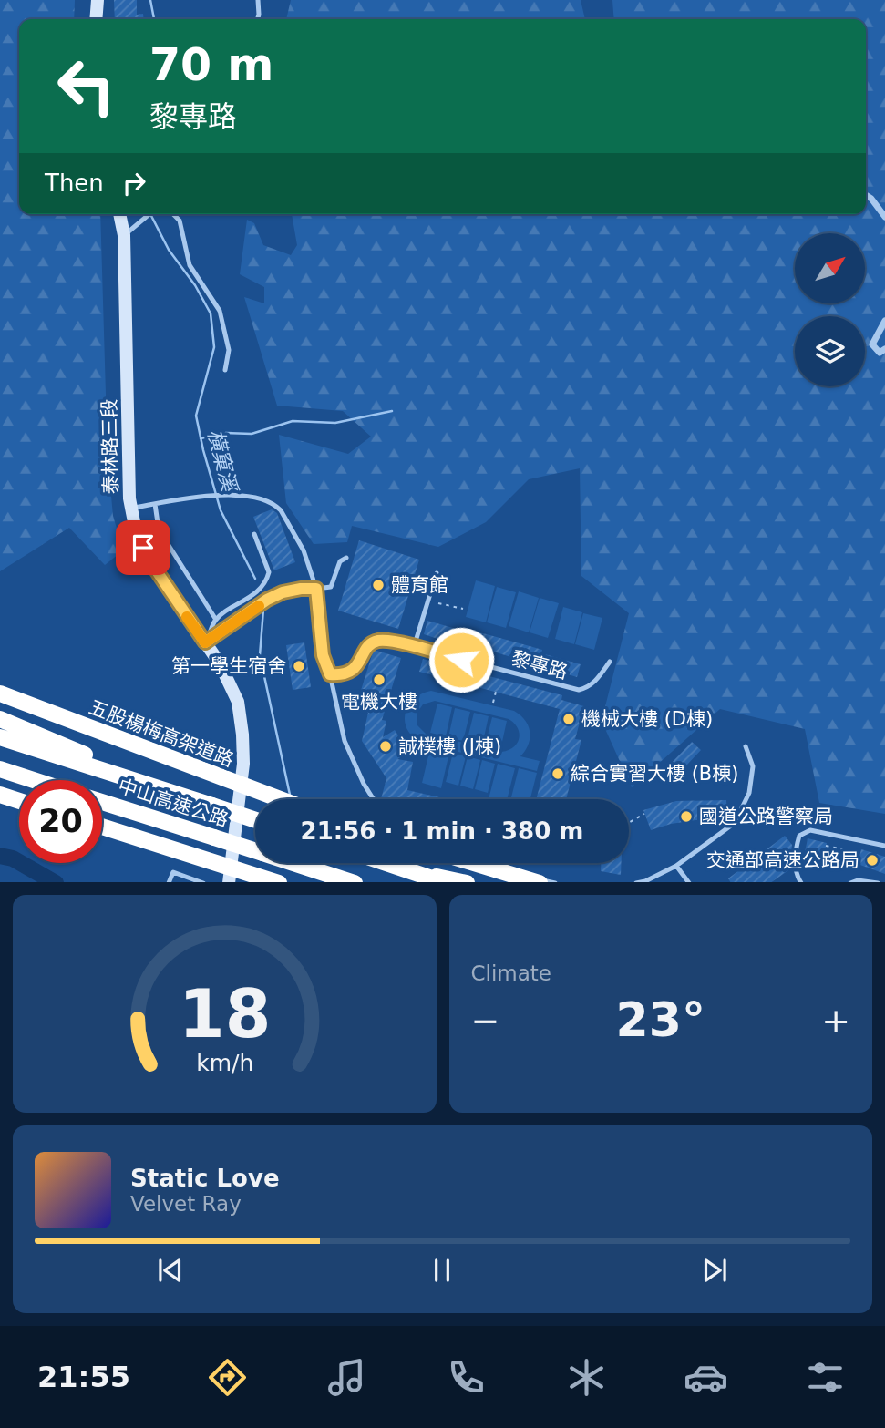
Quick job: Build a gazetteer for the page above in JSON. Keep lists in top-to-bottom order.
{
  "streets": {
    "highway": ["五股楊梅高架道路", "中山高速公路"],
    "main road": ["泰林路三段"],
    "lane": ["黎專路"]
  },
  "water": ["橫窠溪"],
  "places": [
    "體育館",
    "第一學生宿舍",
    "電機大樓",
    "機械大樓 (D棟)",
    "誠樸樓 (J棟)",
    "綜合實習大樓 (B棟)",
    "國道公路警察局",
    "交通部高速公路局"
  ],
  "north": "top right",
  "page": {
    "turn": ["70 m", "黎專路"],
    "then": "Then",
    "limit": "20",
    "trip": "21:56 · 1 min · 380 m",
    "tile": "Climate",
    "heat": ["−", "23°", "+"],
    "song": ["Static Love", "Velvet Ray"],
    "tabs": "21:55",
    "gauge": ["18", "km/h"]
  }
}
